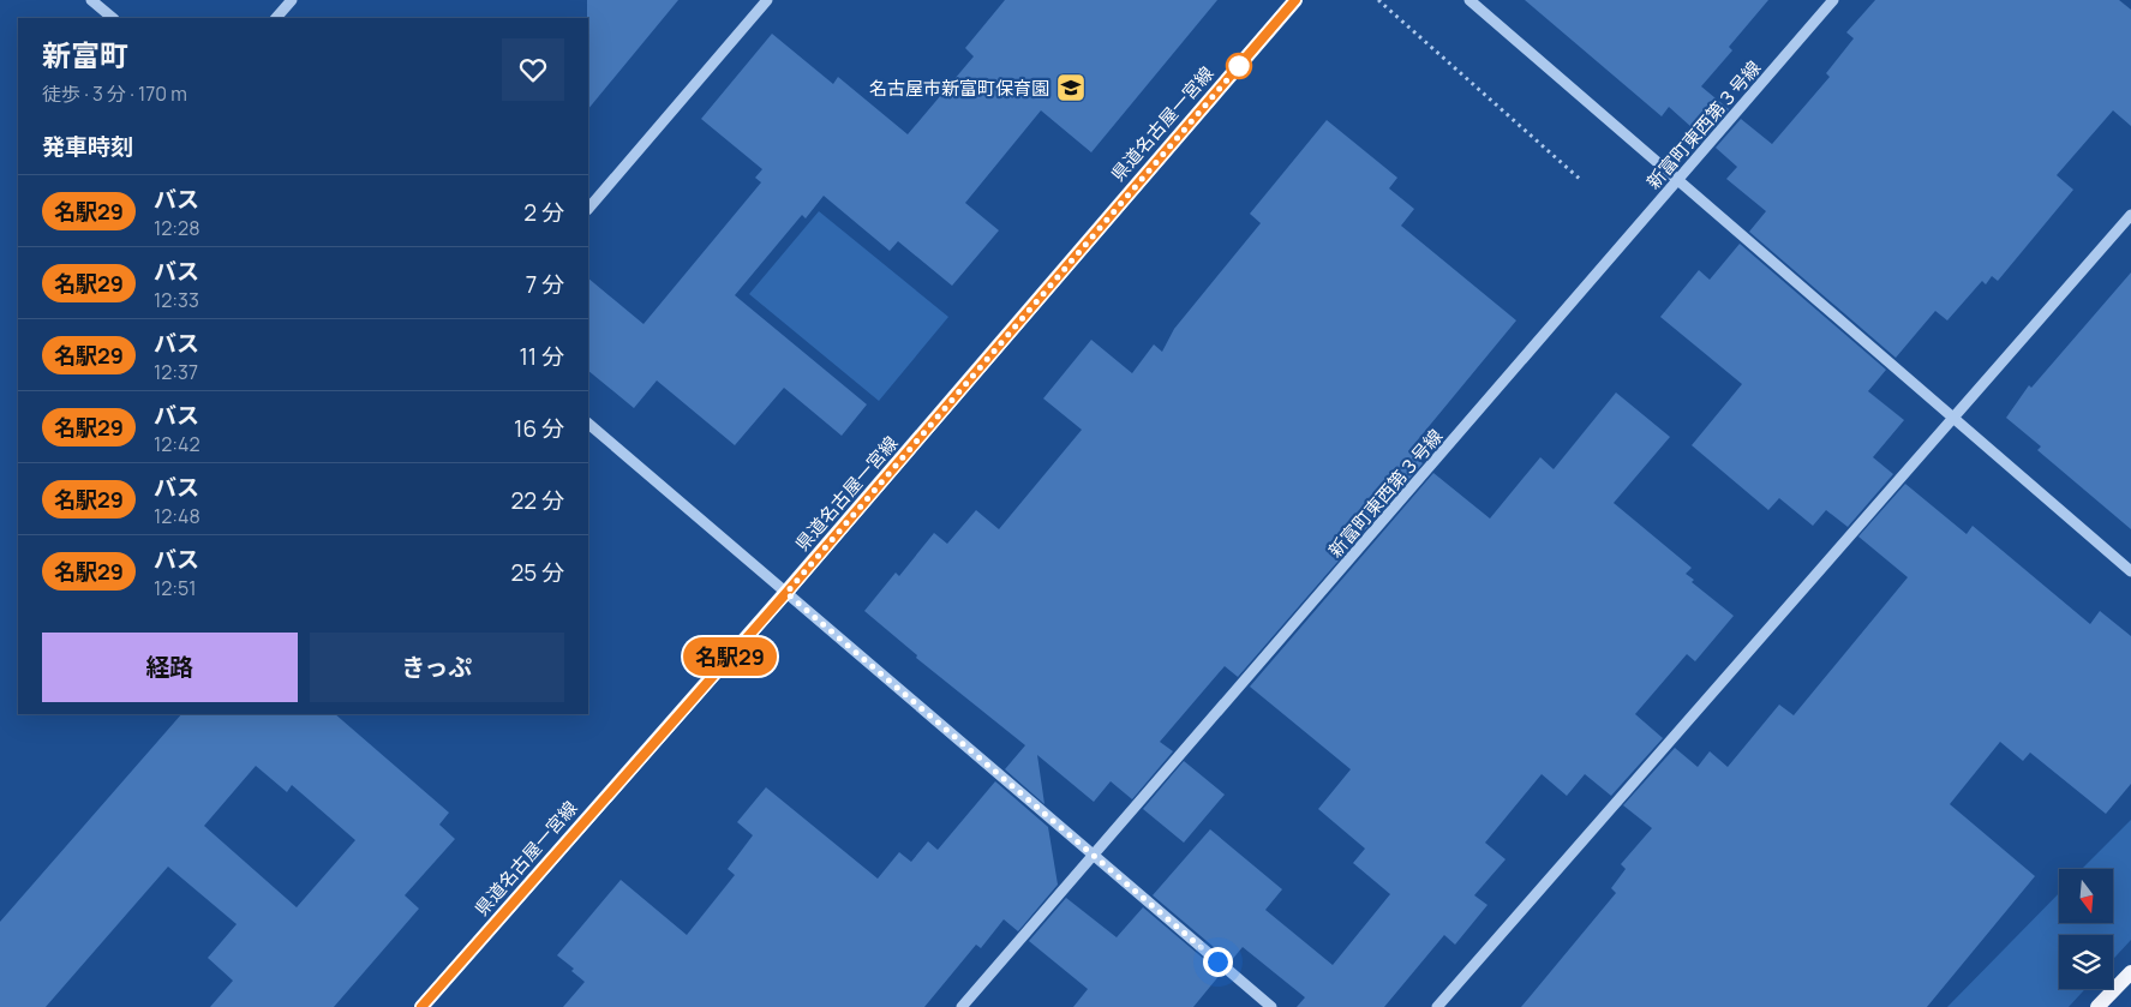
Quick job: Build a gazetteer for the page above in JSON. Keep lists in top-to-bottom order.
{
  "streets": {
    "main road": ["県道名古屋一宮線"],
    "street": ["新富町東西第３号線"]
  },
  "places": {
    "school or university": ["名古屋市新富町保育園"]
  },
  "lines": ["bus line 名駅29"],
  "north": "bottom",
  "page": {
    "on_map": "名駅29",
    "heading": [
      ["新富町", "徒歩 · 3 分 · 170 m"],
      "発車時刻"
    ],
    "list": [
      {
        "mark": "名駅29",
        "name": "バス",
        "note": "12:28",
        "value": "2 分"
      },
      {
        "mark": "名駅29",
        "name": "バス",
        "note": "12:33",
        "value": "7 分"
      },
      {
        "mark": "名駅29",
        "name": "バス",
        "note": "12:37",
        "value": "11 分"
      },
      {
        "mark": "名駅29",
        "name": "バス",
        "note": "12:42",
        "value": "16 分"
      },
      {
        "mark": "名駅29",
        "name": "バス",
        "note": "12:48",
        "value": "22 分"
      },
      {
        "mark": "名駅29",
        "name": "バス",
        "note": "12:51",
        "value": "25 分"
      }
    ],
    "buttons": ["経路", "きっぷ"]
  }
}
